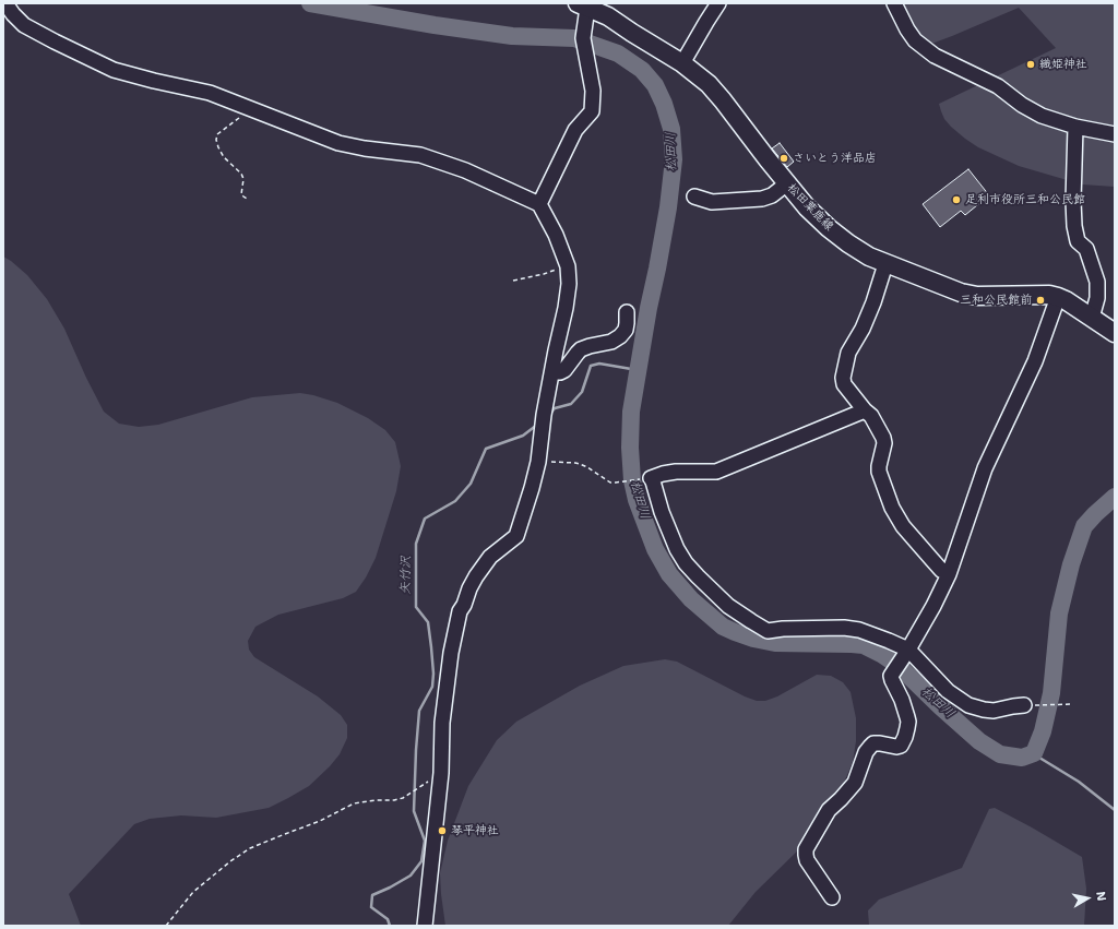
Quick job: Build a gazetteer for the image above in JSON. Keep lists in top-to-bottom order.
{
  "streets": {
    "main road": ["松田葉鹿線"]
  },
  "water": ["松田川", "矢竹沢"],
  "places": [
    "織姫神社",
    "さいとう洋品店",
    "足利市役所三和公民館",
    "三和公民館前",
    "琴平神社"
  ],
  "north": "right"
}
